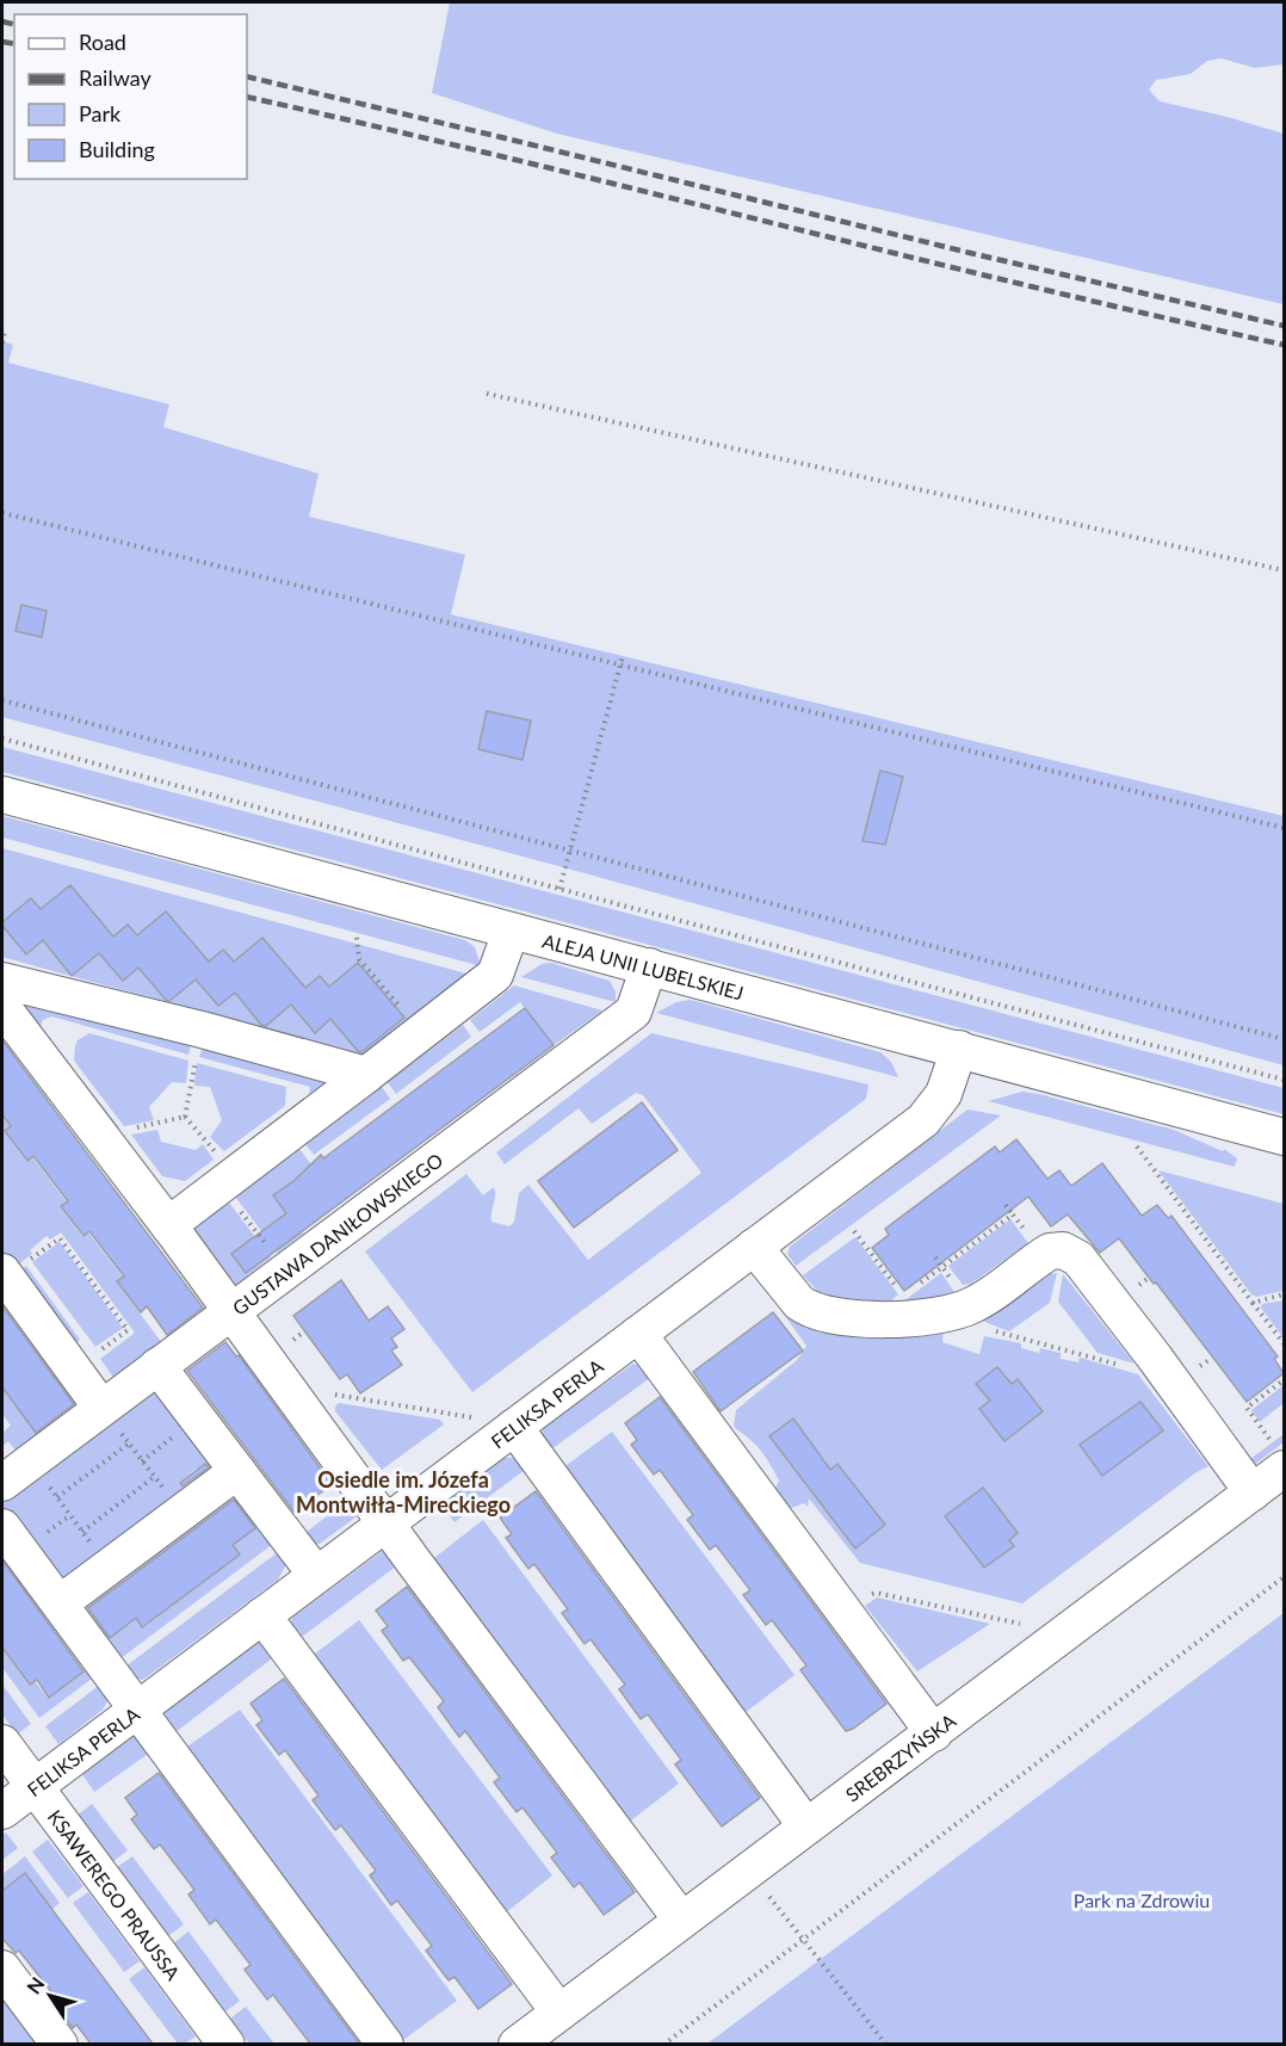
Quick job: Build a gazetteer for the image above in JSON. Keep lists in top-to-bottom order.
{
  "streets": {
    "street": [
      "ALEJA UNII LUBELSKIEJ",
      "GUSTAWA DANIŁOWSKIEGO",
      "FELIKSA PERLA",
      "SREBRZYŃSKA",
      "KSAWEREGO PRAUSSA"
    ]
  },
  "crossings": [
    ["ALEJA UNII LUBELSKIEJ", "GUSTAWA DANIŁOWSKIEGO"],
    ["ALEJA UNII LUBELSKIEJ", "FELIKSA PERLA"],
    ["FELIKSA PERLA", "KSAWEREGO PRAUSSA"]
  ],
  "districts": ["Osiedle im. Józefa Montwiłła-Mireckiego"],
  "parks": ["Park na Zdrowiu"],
  "legend": [
    "Road",
    "Railway",
    "Park",
    "Building"
  ],
  "north": "top left"
}
